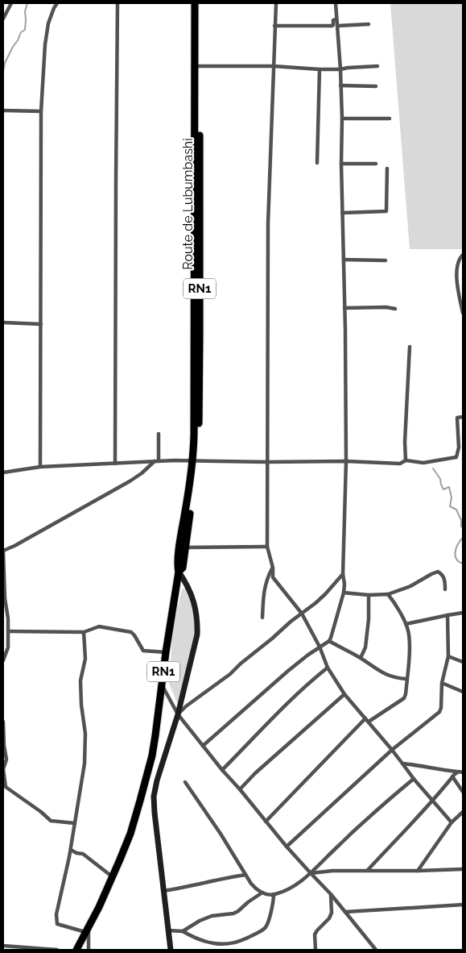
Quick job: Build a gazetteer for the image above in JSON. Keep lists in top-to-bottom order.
{
  "streets": {
    "highway": ["Route de Lubumbashi", "RN1"]
  }
}
